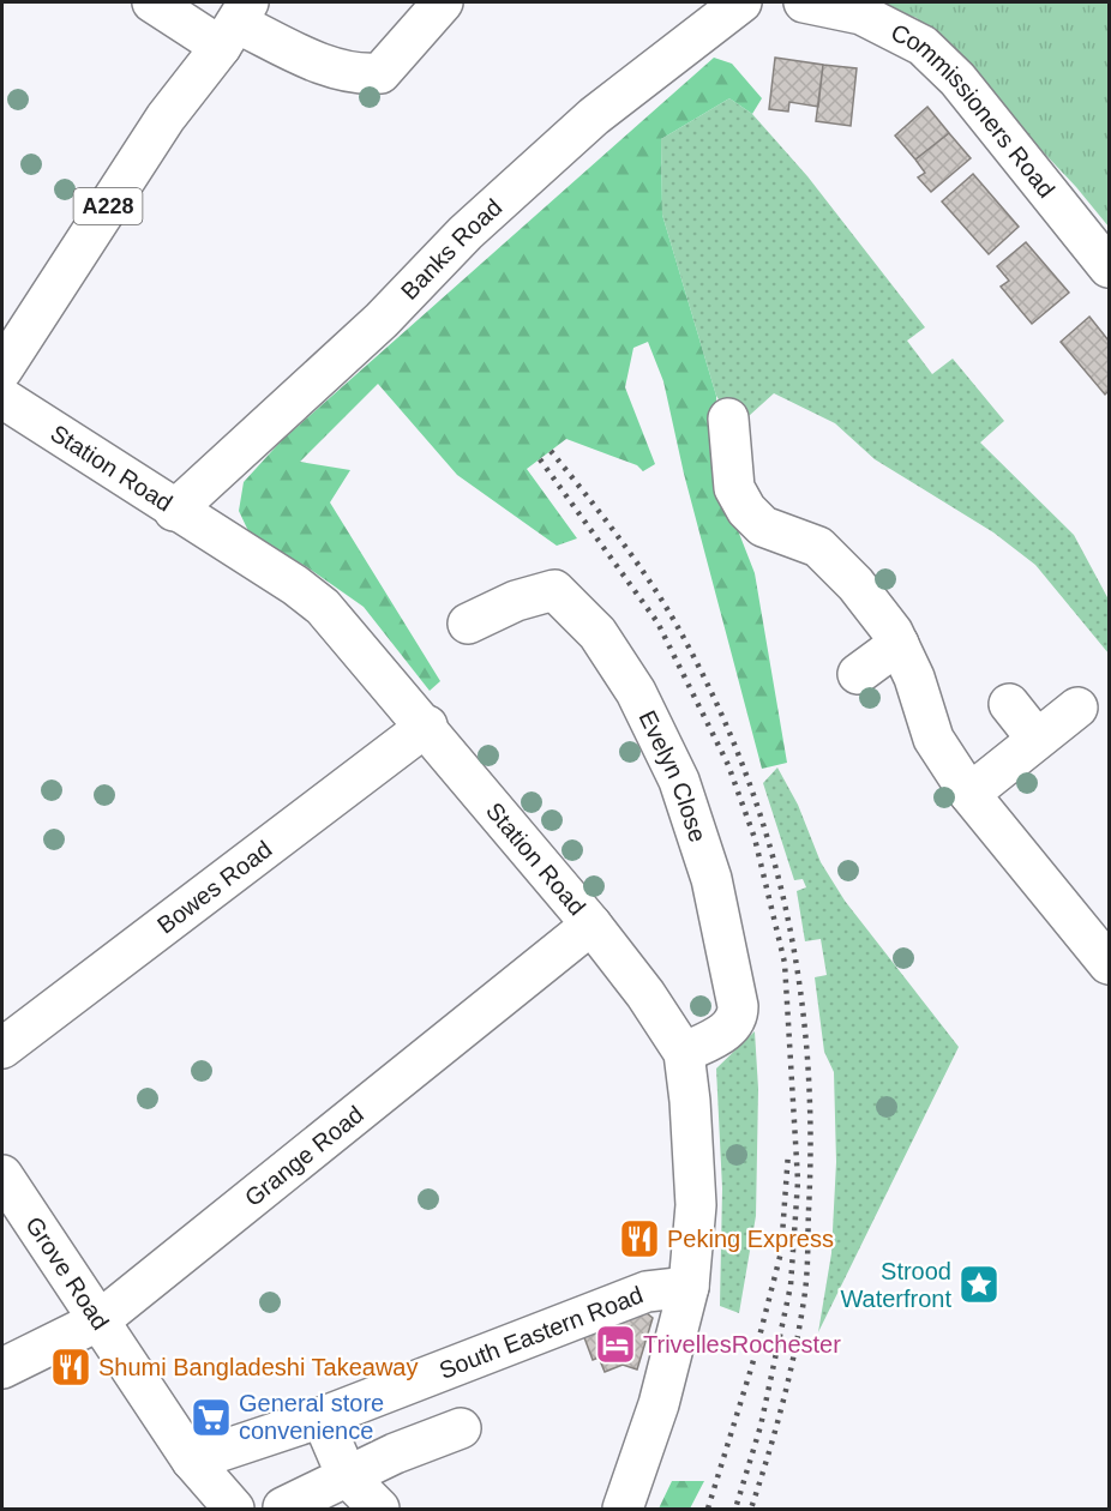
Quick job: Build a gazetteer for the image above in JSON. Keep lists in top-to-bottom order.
{
  "streets": {
    "street": [
      "Commissioners Road",
      "A228",
      "Banks Road",
      "Station Road",
      "Evelyn Close",
      "Bowes Road",
      "Grange Road",
      "Grove Road",
      "South Eastern Road"
    ]
  },
  "crossings": [
    ["Banks Road", "Station Road"],
    ["Station Road", "Evelyn Close"],
    ["Station Road", "Bowes Road"],
    ["Station Road", "Grange Road"],
    ["Station Road", "South Eastern Road"],
    ["Grange Road", "Grove Road"],
    ["Grove Road", "South Eastern Road"]
  ],
  "places": {
    "restaurant": ["Peking Express", "Shumi Bangladeshi Takeaway"],
    "place": ["Strood Waterfront"],
    "hotel": ["TrivellesRochester"],
    "supermarket": ["General store convenience"]
  }
}
